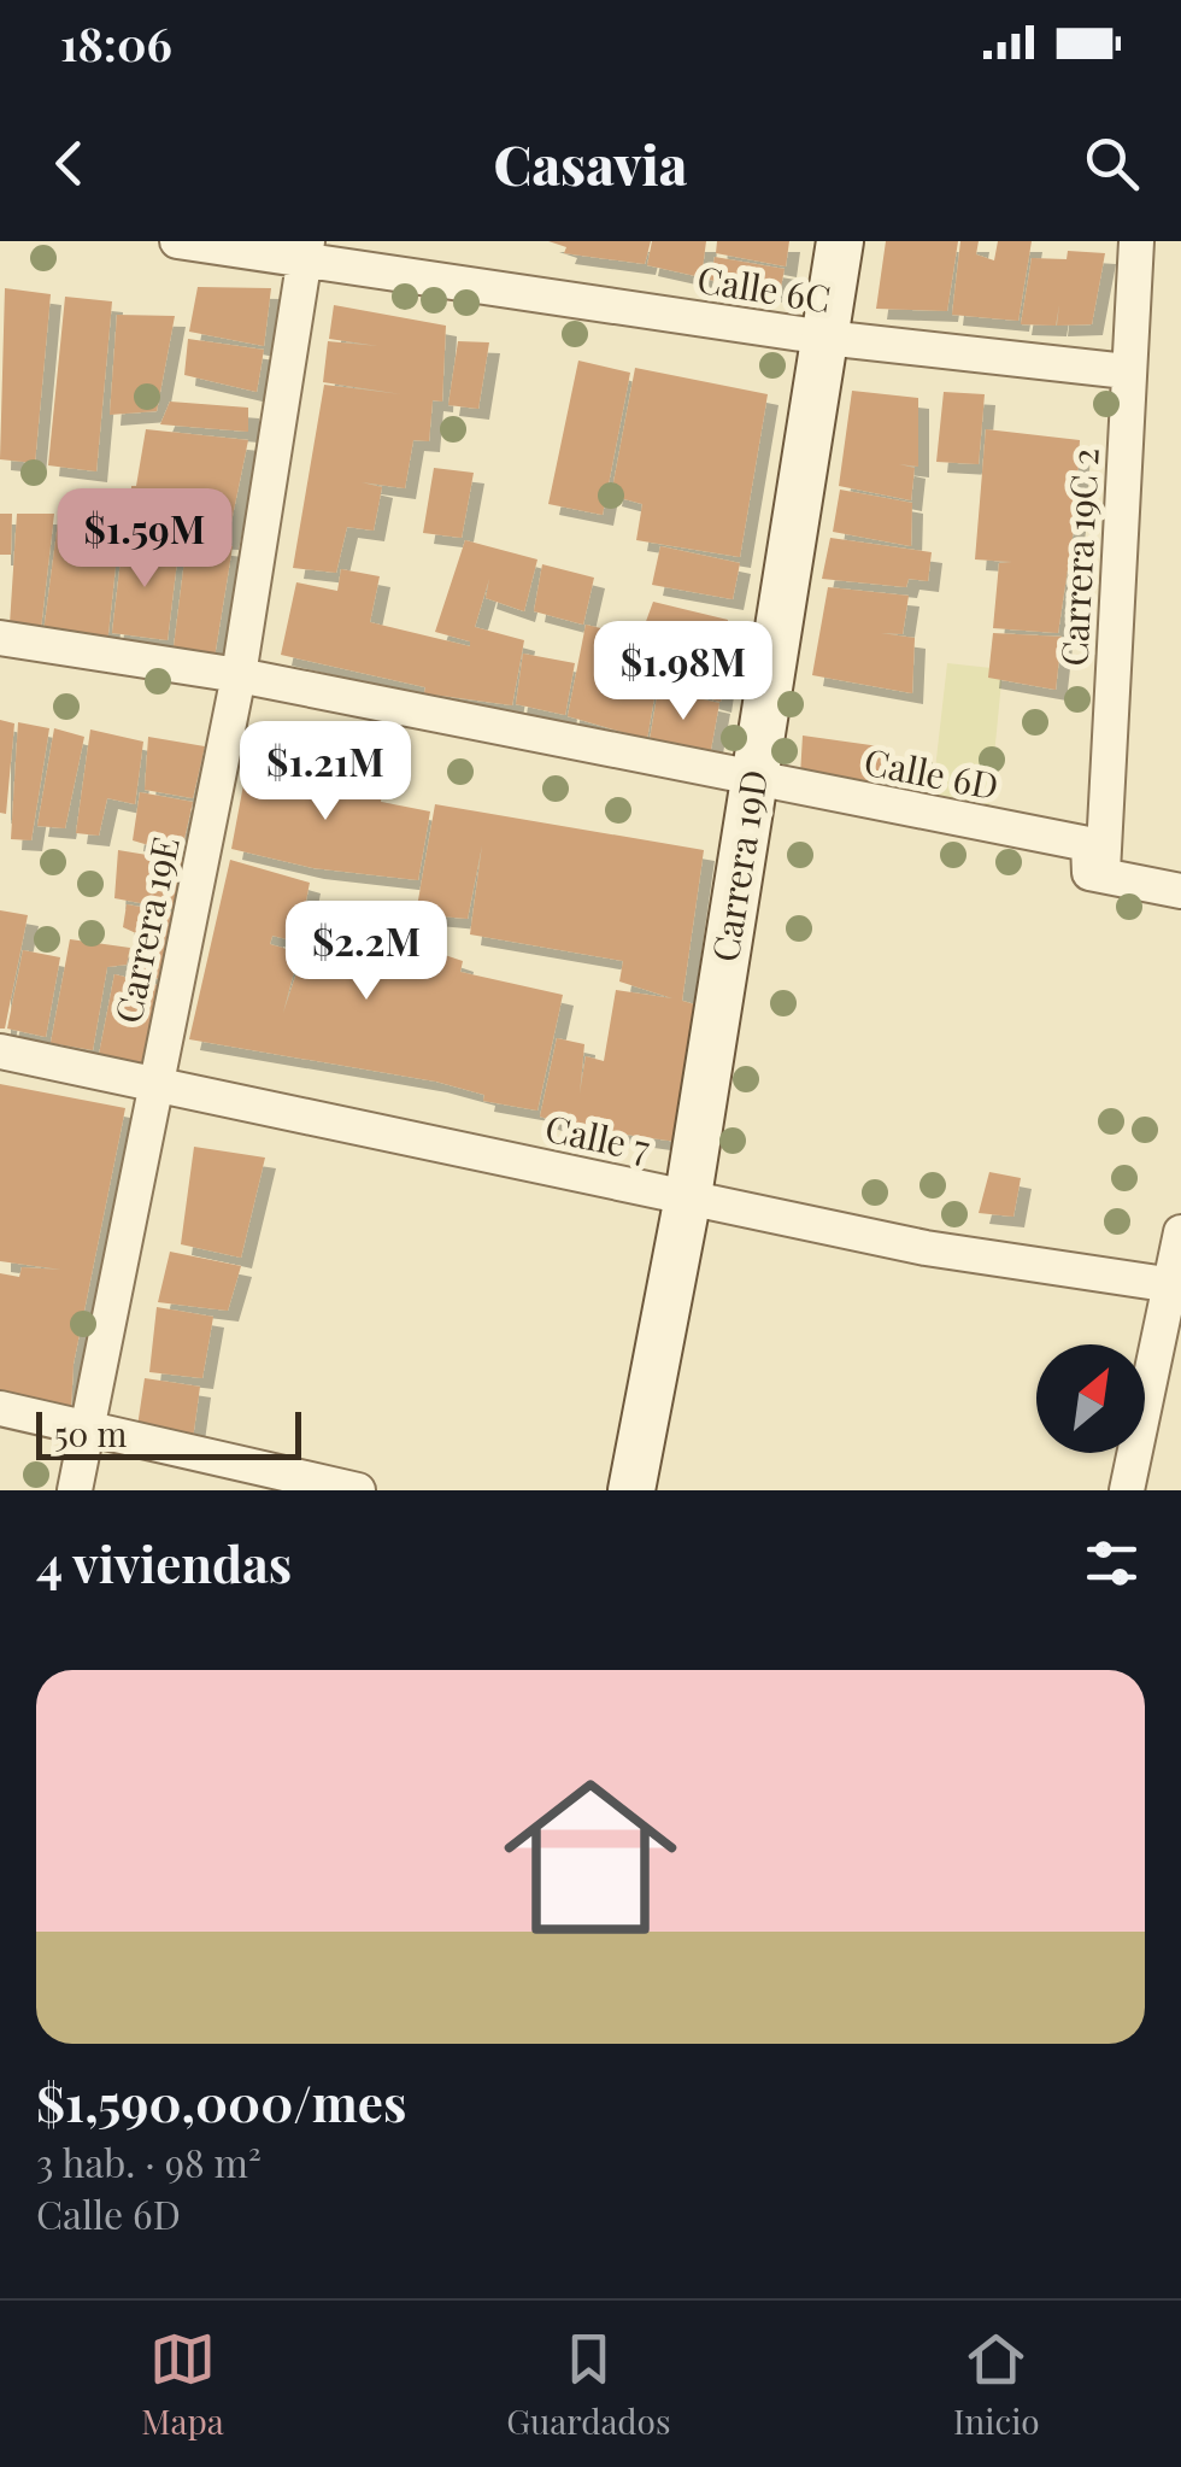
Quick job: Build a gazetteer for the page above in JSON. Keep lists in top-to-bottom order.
{
  "streets": {
    "street": [
      "Calle 6C",
      "Carrera 19C 2",
      "Calle 6D",
      "Carrera 19D",
      "Carrera 19E",
      "Calle 7"
    ]
  },
  "crossings": [
    ["Calle 6C", "Carrera 19C 2"],
    ["Calle 6C", "Carrera 19D"],
    ["Calle 6C", "Carrera 19E"],
    ["Carrera 19C 2", "Calle 6D"],
    ["Calle 6D", "Carrera 19D"],
    ["Calle 6D", "Carrera 19E"],
    ["Carrera 19D", "Calle 7"],
    ["Carrera 19E", "Calle 7"]
  ],
  "scale_bar": "50 m",
  "north": "top right",
  "page": {
    "status": "18:06",
    "header": "Casavia",
    "price": [
      "$1.59M",
      "$1.98M",
      "$1.21M",
      "$2.2M"
    ],
    "scale": "50 m",
    "heading": "4 viviendas",
    "list": [
      {
        "name": "$1,590,000/mes",
        "note": "3 hab. · 98 m² · Calle 6D"
      }
    ],
    "tabs": ["Mapa", "Guardados", "Inicio"]
  }
}
